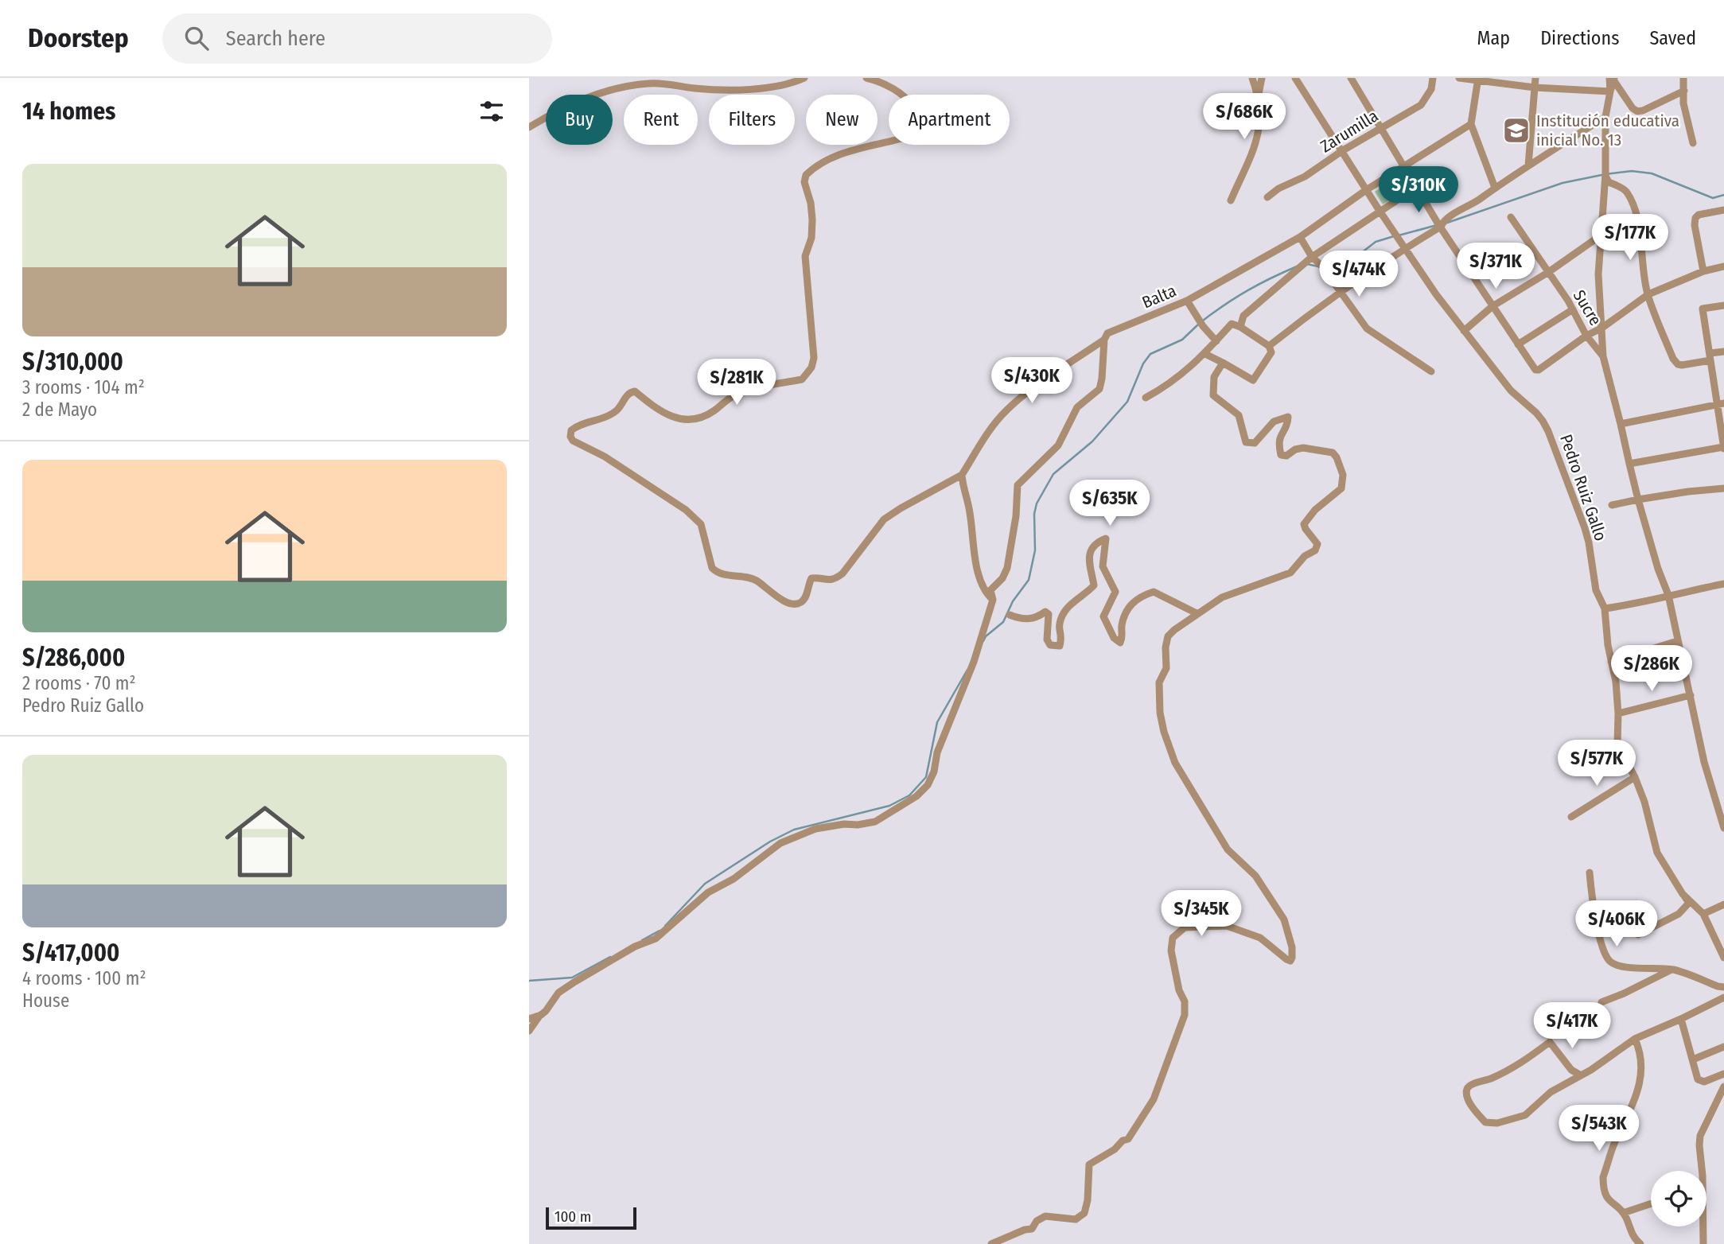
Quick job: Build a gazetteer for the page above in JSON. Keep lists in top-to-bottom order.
{
  "streets": {
    "street": [
      "Zarumilla",
      "Balta",
      "Sucre",
      "Pedro Ruiz Gallo"
    ]
  },
  "crossings": [
    ["Zarumilla", "Pedro Ruiz Gallo"],
    ["Balta", "Pedro Ruiz Gallo"]
  ],
  "places": {
    "school or university": ["Institución educativa inicial No. 13"]
  },
  "scale_bar": "100 m",
  "page": {
    "header": "Doorstep",
    "search": "Search here",
    "nav": ["Map", "Directions", "Saved"],
    "heading": "14 homes",
    "price": [
      "S/686K",
      "S/310K",
      "S/177K",
      "S/371K",
      "S/474K",
      "S/430K",
      "S/281K",
      "S/635K",
      "S/286K",
      "S/577K",
      "S/345K",
      "S/406K",
      "S/417K",
      "S/543K"
    ],
    "chip": [
      "Buy",
      "Rent",
      "Filters",
      "New",
      "Apartment"
    ],
    "list": [
      {
        "name": "S/310,000",
        "note": "3 rooms · 104 m² · 2 de Mayo"
      },
      {
        "name": "S/286,000",
        "note": "2 rooms · 70 m² · Pedro Ruiz Gallo"
      },
      {
        "name": "S/417,000",
        "note": "4 rooms · 100 m² · House"
      }
    ],
    "scale": "100 m"
  }
}
